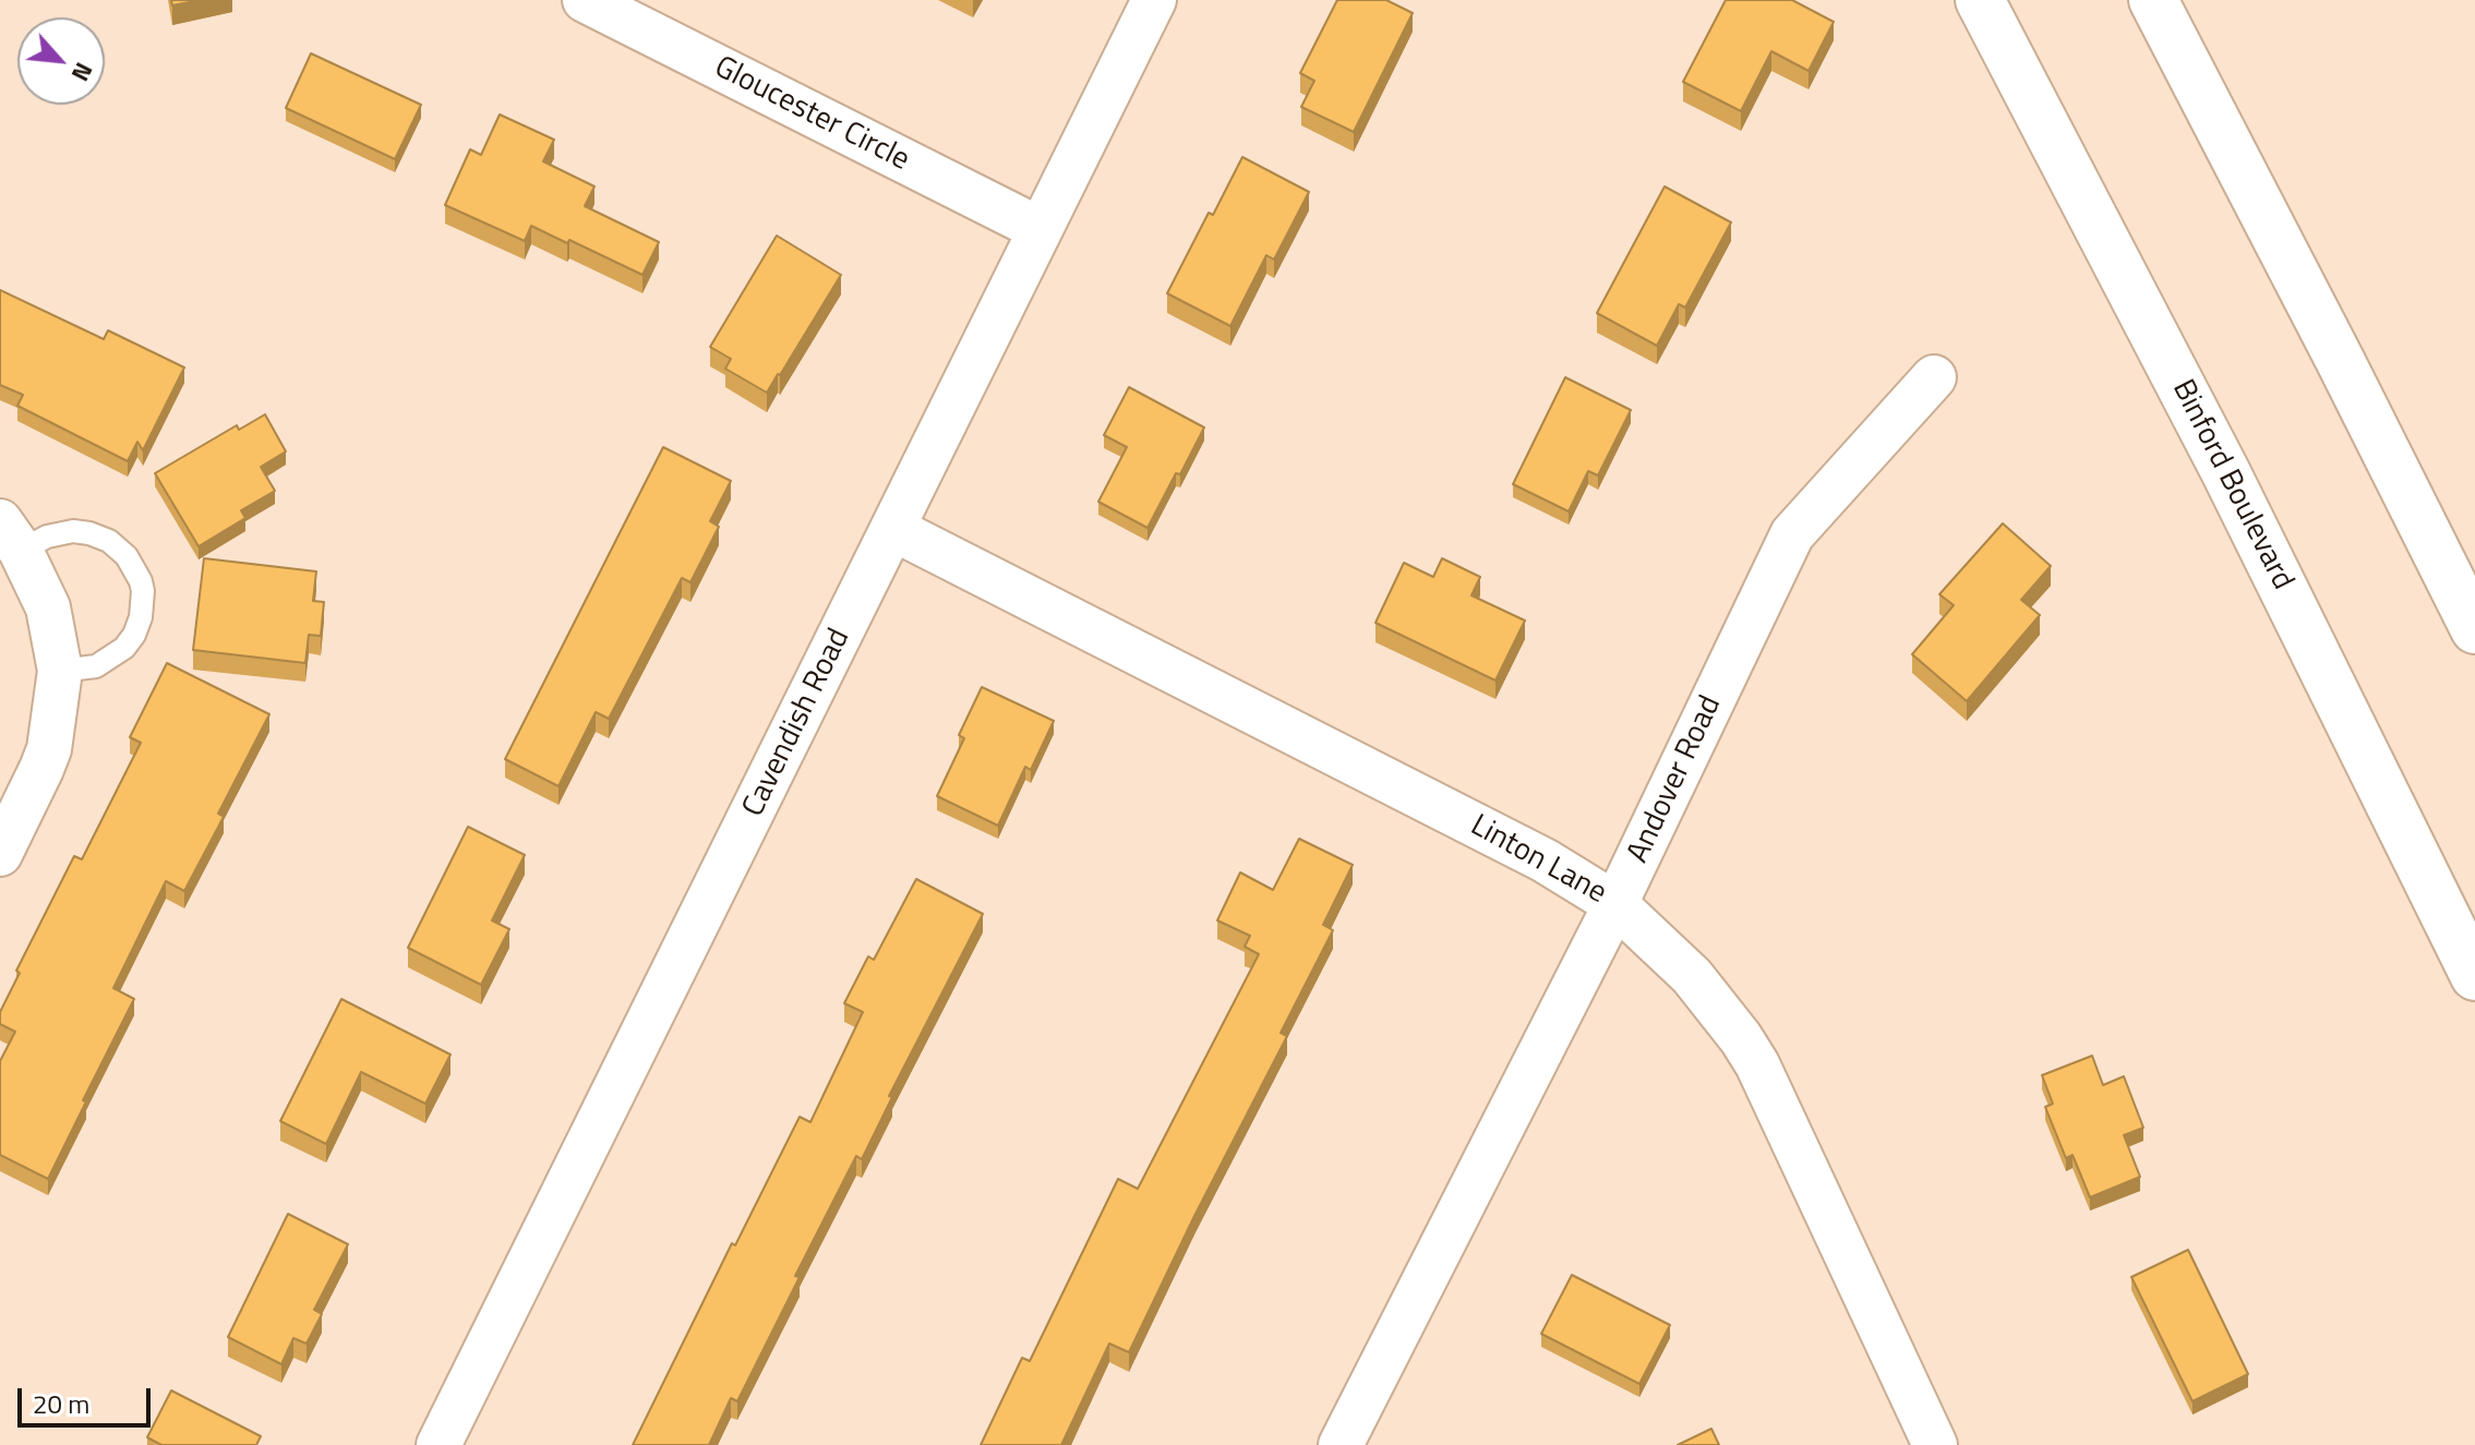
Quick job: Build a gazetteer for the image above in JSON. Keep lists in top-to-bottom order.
{
  "streets": {
    "main road": ["Binford Boulevard"],
    "street": [
      "Gloucester Circle",
      "Cavendish Road",
      "Andover Road",
      "Linton Lane"
    ]
  },
  "crossings": [
    ["Gloucester Circle", "Cavendish Road"],
    ["Cavendish Road", "Linton Lane"],
    ["Andover Road", "Linton Lane"]
  ],
  "scale_bar": "20 m",
  "north": "bottom right"
}
